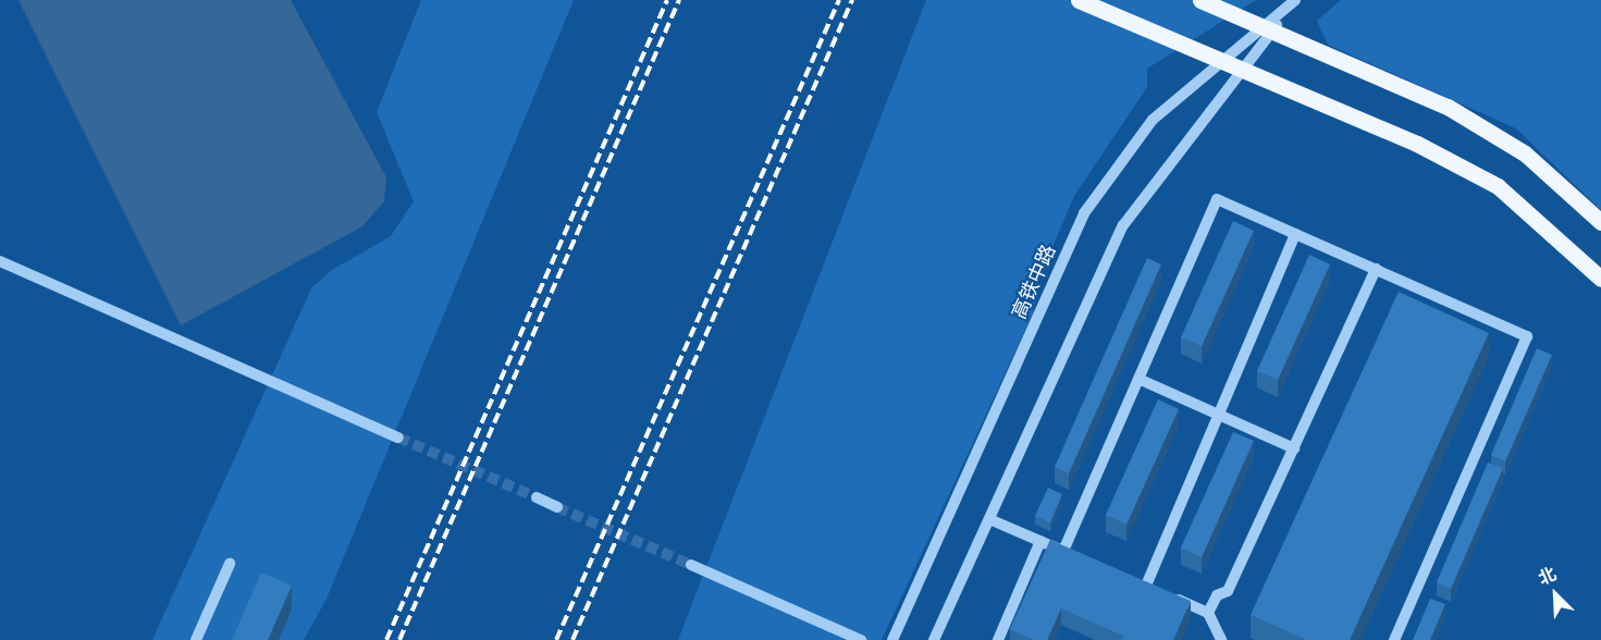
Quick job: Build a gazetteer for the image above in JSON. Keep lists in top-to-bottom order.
{
  "streets": {
    "street": ["高铁中路"]
  },
  "north": "top left"
}
